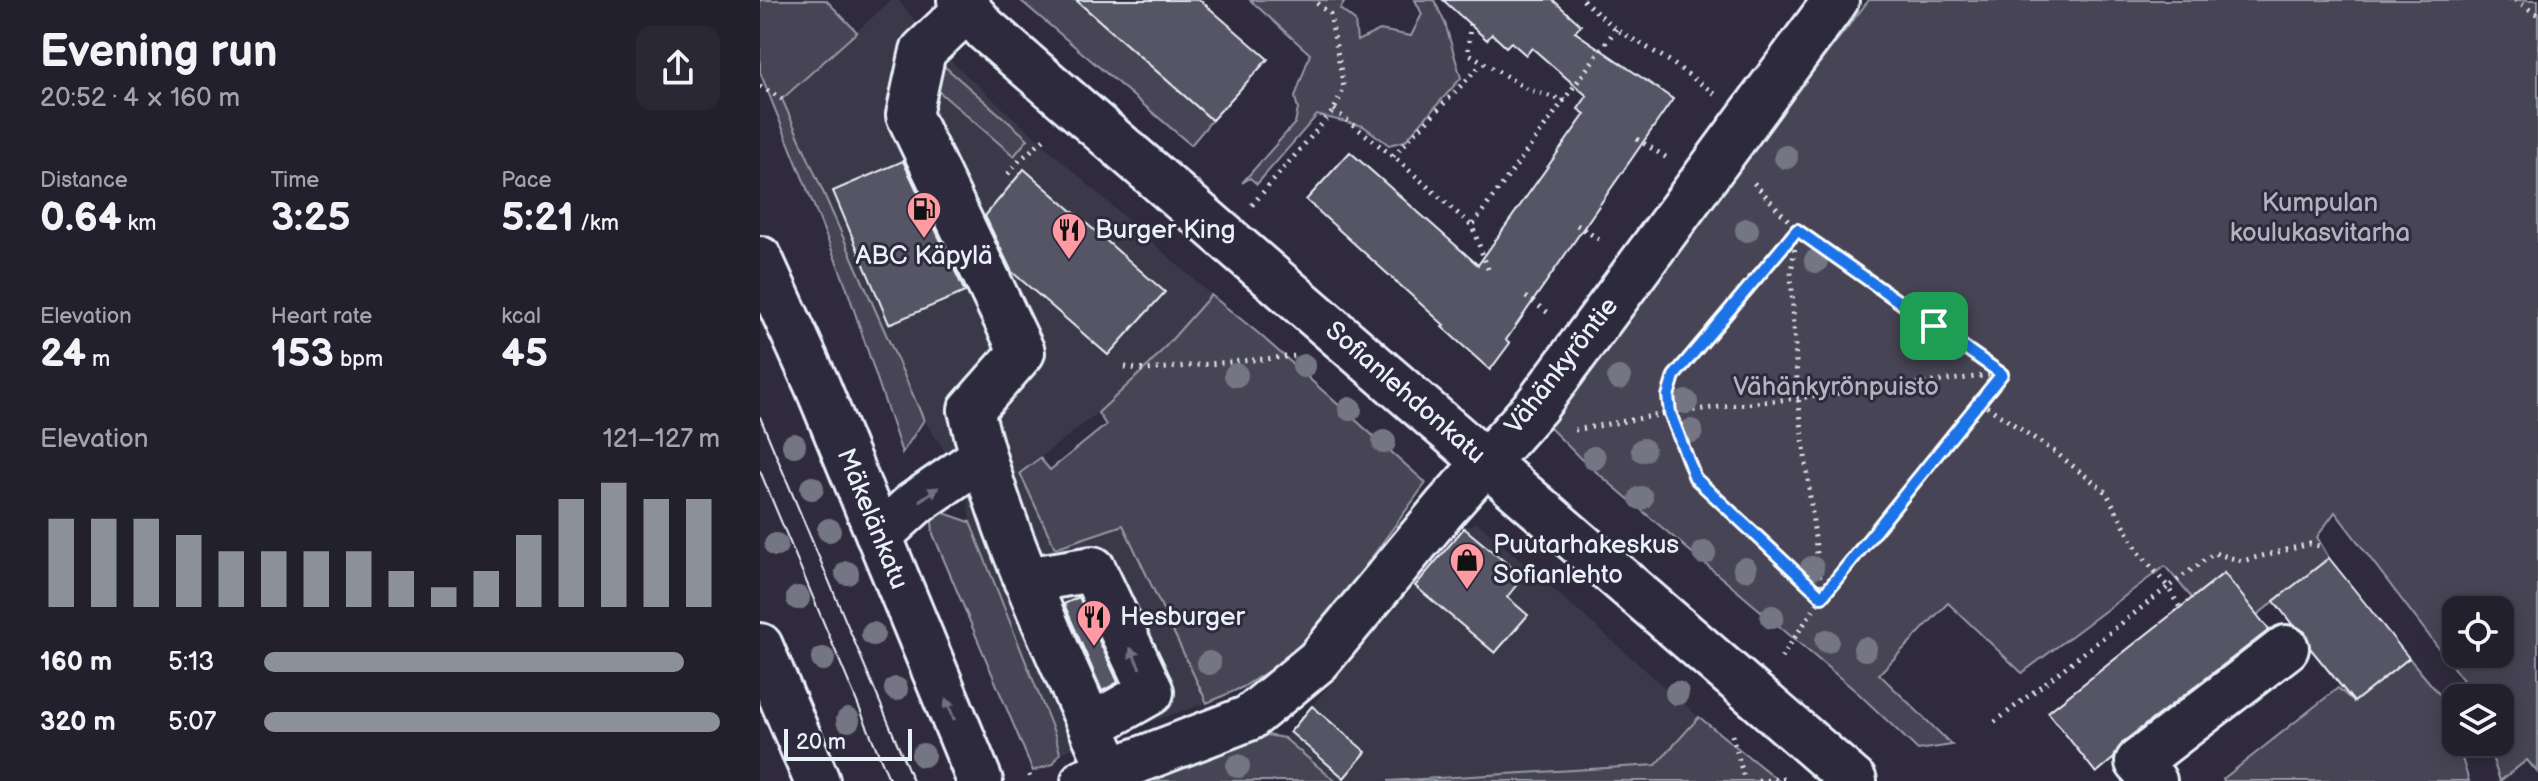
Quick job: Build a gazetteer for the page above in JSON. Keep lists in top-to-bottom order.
{
  "streets": {
    "street": ["Vähänkyröntie", "Sofianlehdonkatu", "Mäkelänkatu"]
  },
  "crossings": [
    ["Vähänkyröntie", "Sofianlehdonkatu"]
  ],
  "parks": ["Kumpulan koulukasvitarha", "Vähänkyrönpuisto"],
  "places": {
    "fuel station": ["ABC Käpylä"],
    "restaurant": ["Burger King", "Hesburger"],
    "shop": ["Puutarhakeskus Sofianlehto"]
  },
  "scale_bar": "20 m",
  "page": {
    "heading": ["Evening run", "20:52 · 4 × 160 m"],
    "stats": [
      ["Distance", "0.64 km"],
      ["Time", "3:25"],
      ["Pace", "5:21 /km"],
      ["Elevation", "24 m"],
      ["Heart rate", "153 bpm"],
      ["kcal", "45"]
    ],
    "chart": ["Elevation", "121–127 m"],
    "list": [
      {
        "name": "160 m",
        "note": "5:13"
      },
      {
        "name": "320 m",
        "note": "5:07"
      }
    ],
    "scale": "20 m"
  }
}
